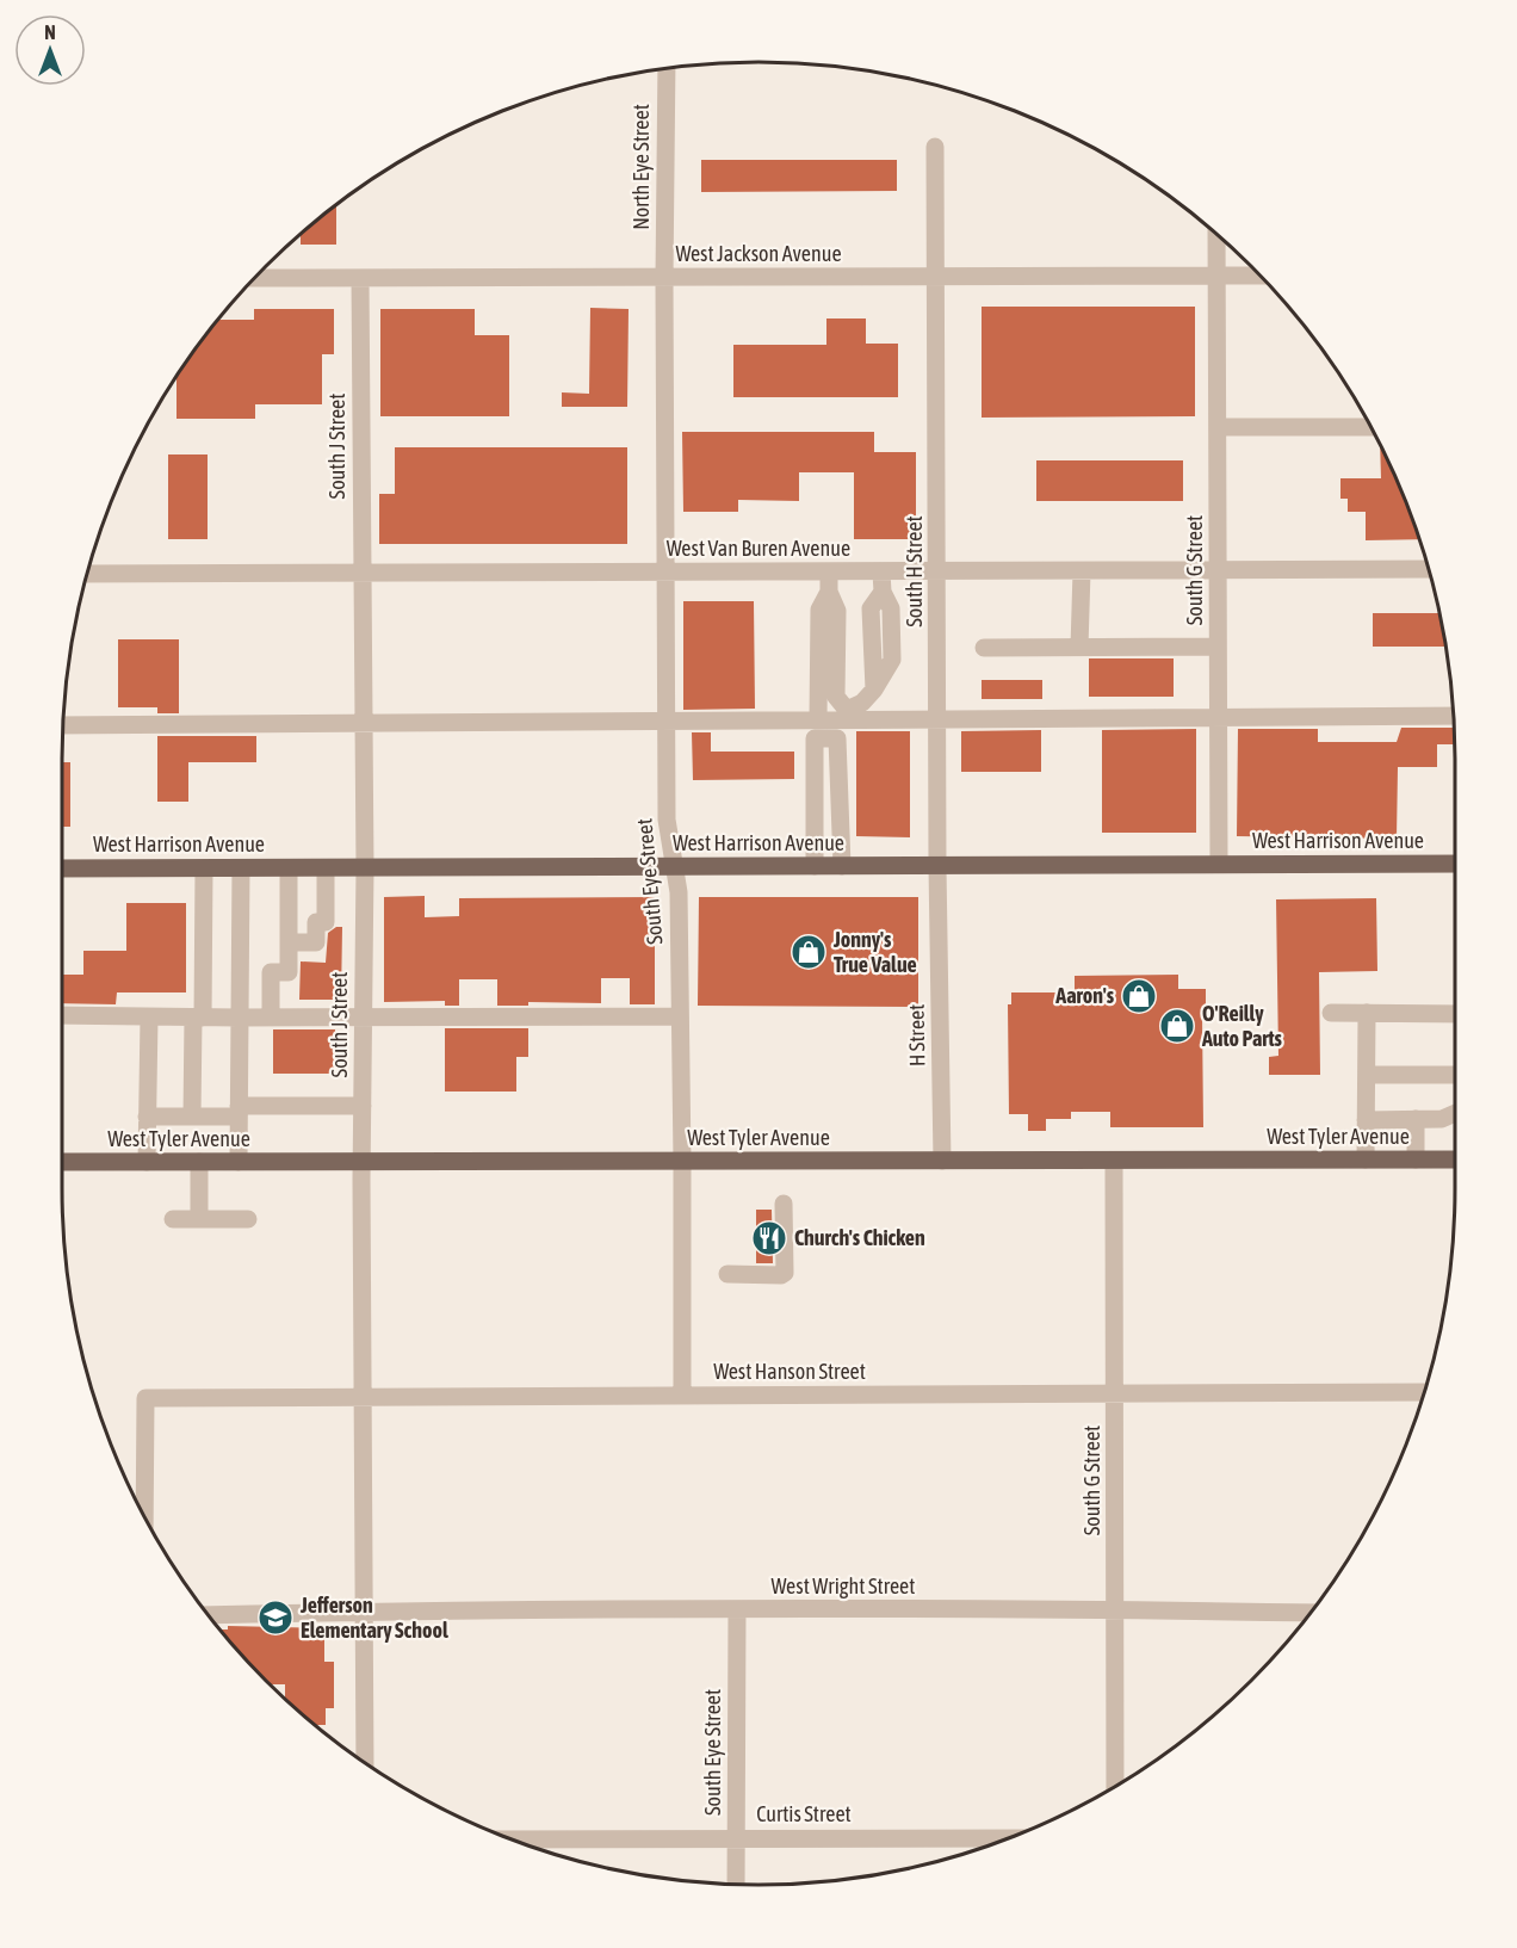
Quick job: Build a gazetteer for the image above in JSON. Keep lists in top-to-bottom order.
{
  "streets": {
    "main road": ["West Harrison Avenue", "West Tyler Avenue"],
    "street": [
      "North Eye Street",
      "West Jackson Avenue",
      "South J Street",
      "West Van Buren Avenue",
      "South G Street",
      "South H Street",
      "South Eye Street",
      "H Street",
      "West Hanson Street",
      "West Wright Street",
      "Curtis Street"
    ]
  },
  "crossings": [
    ["North Eye Street", "West Jackson Avenue"],
    ["North Eye Street", "South Eye Street"],
    ["West Jackson Avenue", "South J Street"],
    ["West Jackson Avenue", "South G Street"],
    ["West Jackson Avenue", "South H Street"],
    ["West Jackson Avenue", "South Eye Street"],
    ["South J Street", "West Van Buren Avenue"],
    ["South J Street", "West Harrison Avenue"],
    ["South J Street", "West Tyler Avenue"],
    ["South J Street", "West Hanson Street"],
    ["South J Street", "West Wright Street"],
    ["West Van Buren Avenue", "South G Street"],
    ["West Van Buren Avenue", "South H Street"],
    ["West Van Buren Avenue", "South Eye Street"],
    ["South G Street", "West Harrison Avenue"],
    ["South G Street", "West Tyler Avenue"],
    ["South G Street", "West Hanson Street"],
    ["South G Street", "West Wright Street"],
    ["South H Street", "West Harrison Avenue"],
    ["South H Street", "H Street"],
    ["West Harrison Avenue", "South Eye Street"],
    ["West Harrison Avenue", "H Street"],
    ["South Eye Street", "West Tyler Avenue"],
    ["South Eye Street", "West Hanson Street"],
    ["South Eye Street", "West Wright Street"],
    ["South Eye Street", "Curtis Street"],
    ["H Street", "West Tyler Avenue"]
  ],
  "places": {
    "shop": ["Jonny's True Value", "Aaron's", "O'Reilly Auto Parts"],
    "restaurant": ["Church's Chicken"],
    "school or university": ["Jefferson Elementary School"]
  },
  "north": "top"
}
